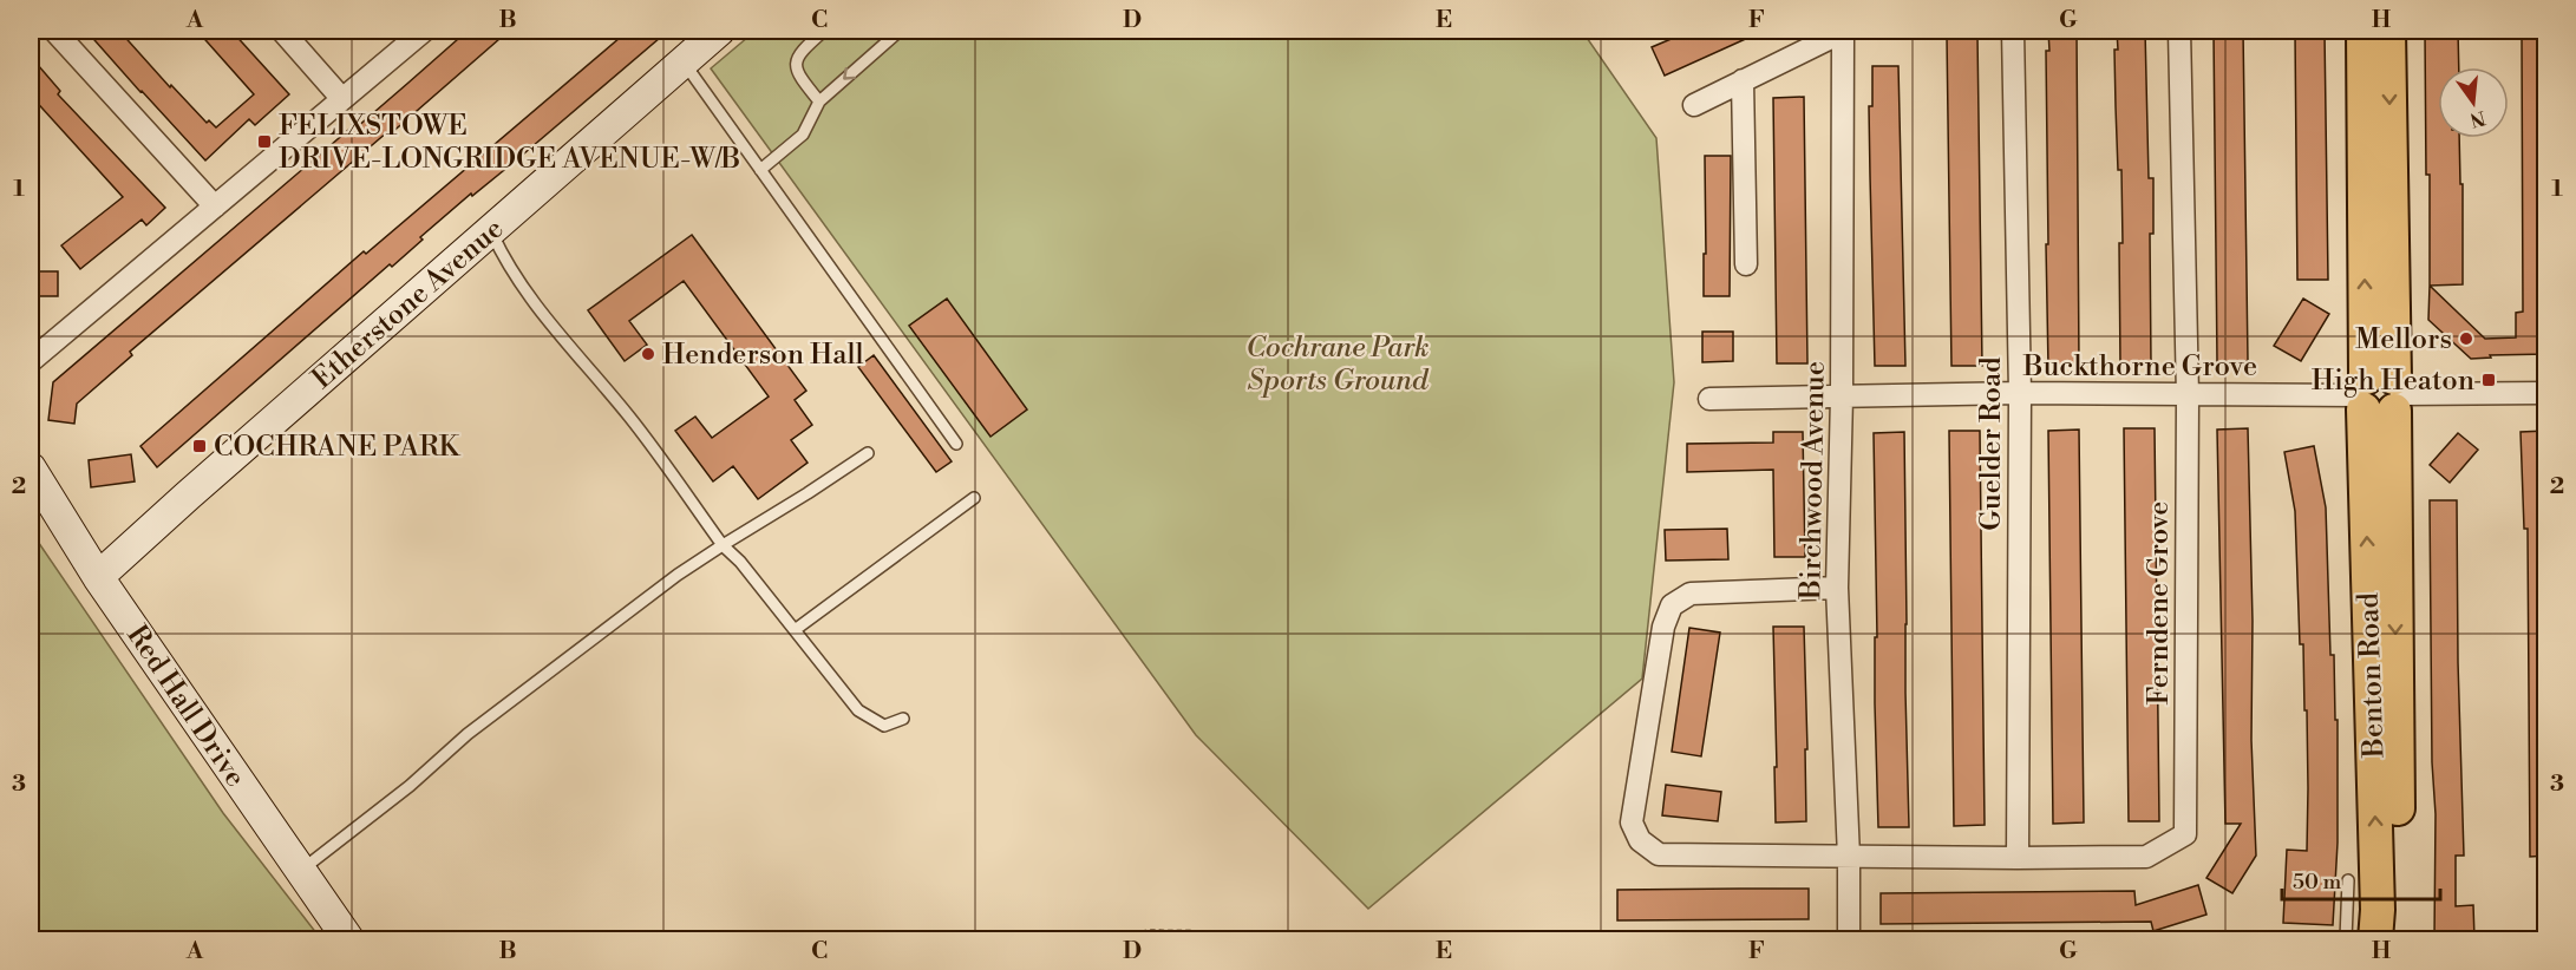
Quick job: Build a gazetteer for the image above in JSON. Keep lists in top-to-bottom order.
{
  "streets": {
    "main road": ["Benton Road"],
    "street": [
      "Etherstone Avenue",
      "Buckthorne Grove",
      "Guelder Road",
      "Birchwood Avenue",
      "Ferndene Grove",
      "Red Hall Drive"
    ]
  },
  "crossings": [
    ["Etherstone Avenue", "Red Hall Drive"],
    ["Buckthorne Grove", "Guelder Road"],
    ["Buckthorne Grove", "Birchwood Avenue"],
    ["Buckthorne Grove", "Ferndene Grove"],
    ["Buckthorne Grove", "Benton Road"],
    ["Guelder Road", "Ferndene Grove"],
    ["Birchwood Avenue", "Ferndene Grove"]
  ],
  "parks": ["Cochrane Park Sports Ground"],
  "places": {
    "transit": ["FELIXSTOWE DRIVE-LONGRIDGE AVENUE-W/B", "High Heaton", "COCHRANE PARK"],
    "other": ["Mellors", "Henderson Hall"]
  },
  "scale_bar": "50 m",
  "north": "bottom",
  "grid": {
    "columns": [
      "A",
      "B",
      "C",
      "D",
      "E",
      "F",
      "G",
      "H"
    ],
    "rows": ["1", "2", "3"]
  }
}
